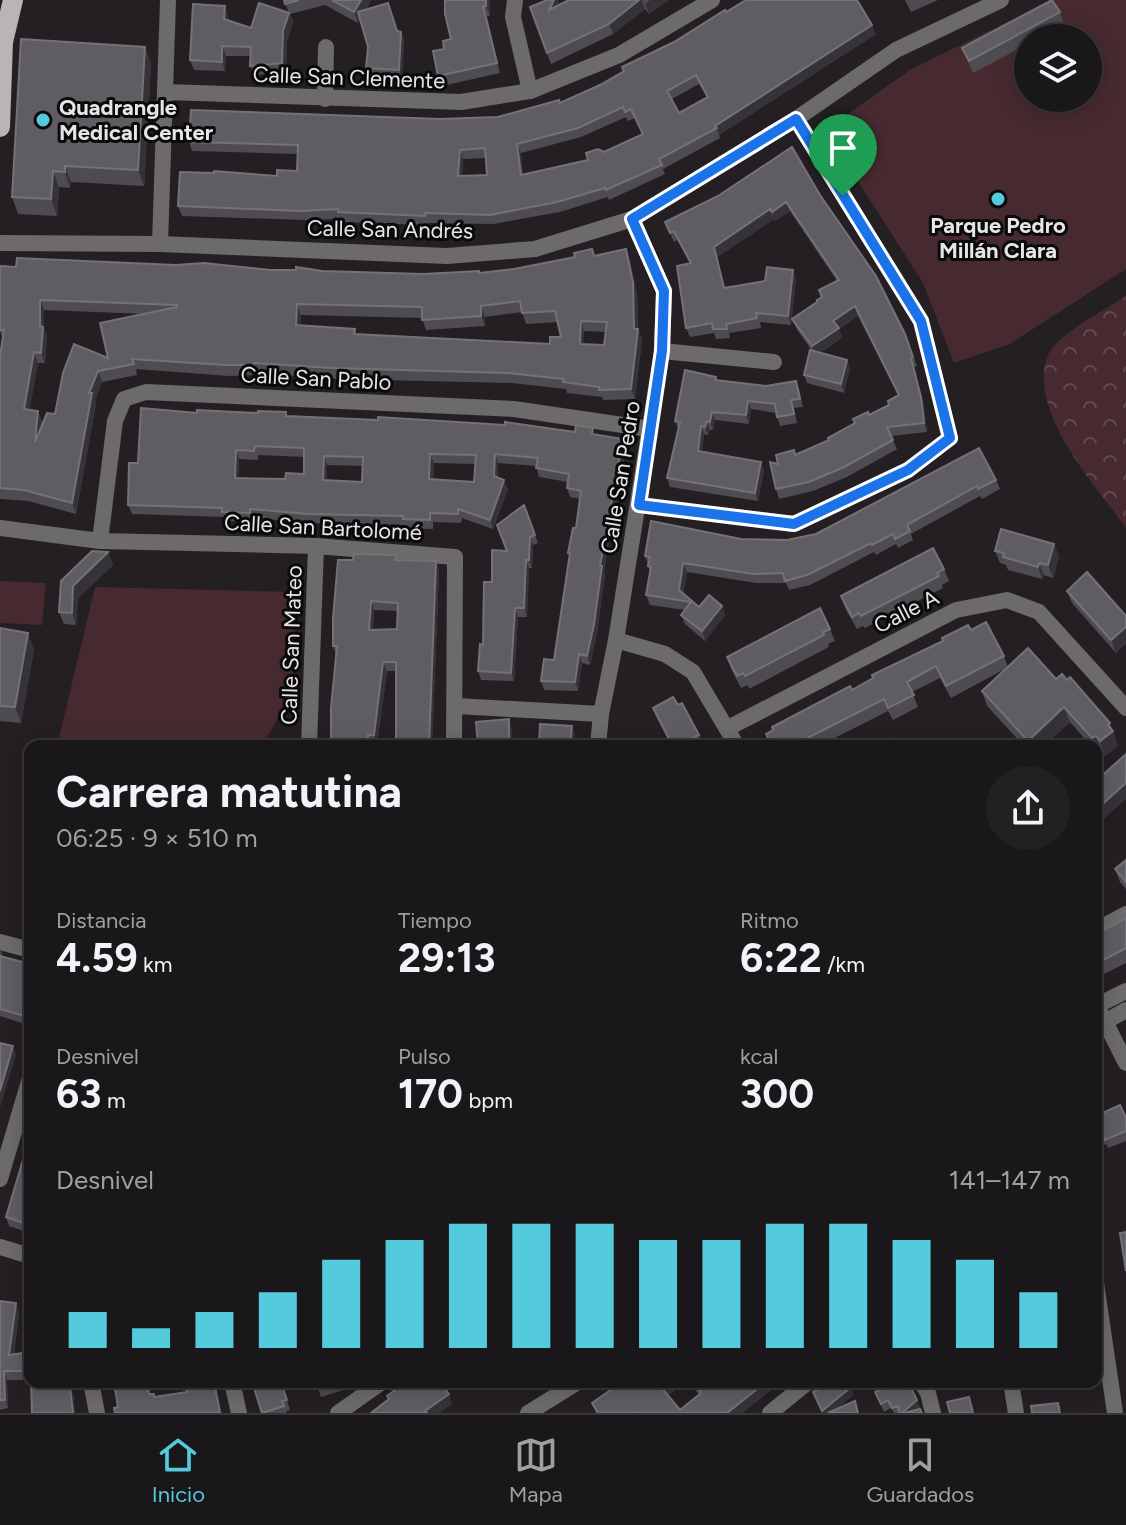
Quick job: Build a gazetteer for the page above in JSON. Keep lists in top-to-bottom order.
{
  "streets": {
    "street": [
      "Calle San Clemente",
      "Calle San Andrés",
      "Calle San Pablo",
      "Calle San Pedro",
      "Calle San Bartolomé",
      "Calle A",
      "Calle San Mateo"
    ]
  },
  "crossings": [
    ["Calle San Andrés", "Calle San Pedro"],
    ["Calle San Pablo", "Calle San Pedro"],
    ["Calle San Pablo", "Calle San Bartolomé"],
    ["Calle San Bartolomé", "Calle San Mateo"]
  ],
  "places": ["Quadrangle Medical Center", "Parque Pedro Millán Clara"],
  "page": {
    "heading": ["Carrera matutina", "06:25 · 9 × 510 m"],
    "stats": [
      ["Distancia", "4.59 km"],
      ["Tiempo", "29:13"],
      ["Ritmo", "6:22 /km"],
      ["Desnivel", "63 m"],
      ["Pulso", "170 bpm"],
      ["kcal", "300"]
    ],
    "chart": ["Desnivel", "141–147 m"],
    "tabs": ["Inicio", "Mapa", "Guardados"]
  }
}
